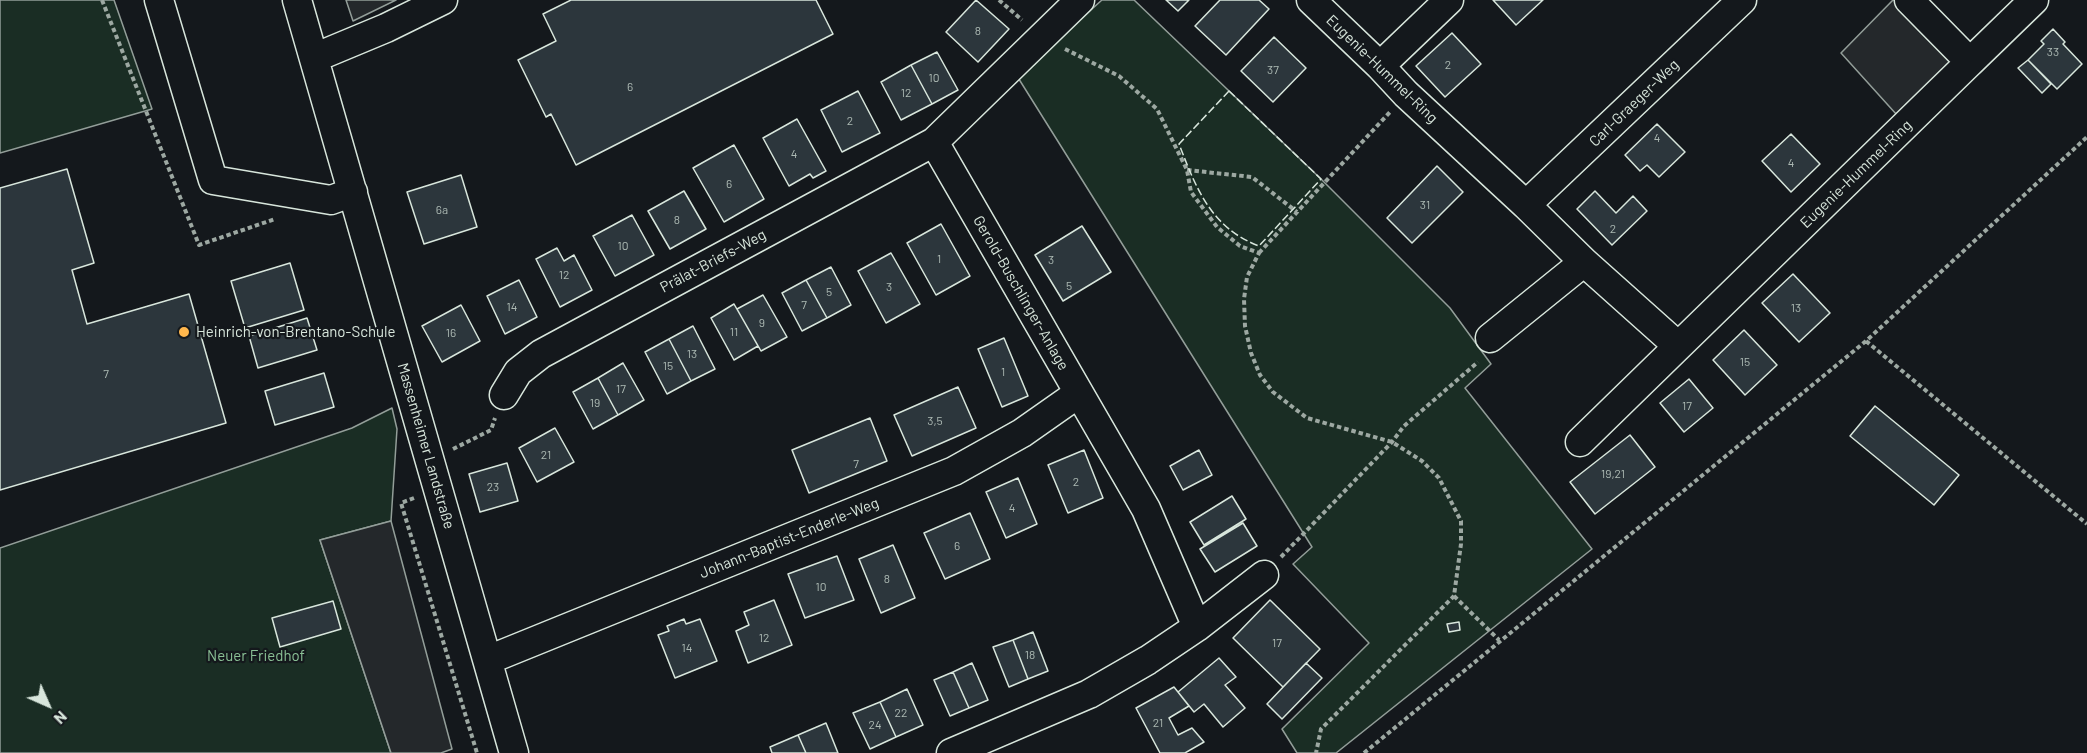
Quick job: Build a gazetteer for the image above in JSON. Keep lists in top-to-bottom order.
{
  "streets": {
    "street": [
      "Eugenie-Hummel-Ring",
      "Carl-Graeger-Weg",
      "Prälat-Briefs-Weg",
      "Gerold-Buschlinger-Anlage",
      "Massenheimer Landstraße",
      "Johann-Baptist-Enderle-Weg"
    ]
  },
  "crossings": [
    ["Eugenie-Hummel-Ring", "Carl-Graeger-Weg"],
    ["Prälat-Briefs-Weg", "Gerold-Buschlinger-Anlage"],
    ["Gerold-Buschlinger-Anlage", "Johann-Baptist-Enderle-Weg"],
    ["Massenheimer Landstraße", "Johann-Baptist-Enderle-Weg"]
  ],
  "parks": ["Neuer Friedhof"],
  "places": ["Heinrich-von-Brentano-Schule"],
  "house_numbers": [
    "8",
    "33",
    "2",
    "37",
    "10",
    "6",
    "12",
    "2",
    "4",
    "4",
    "4",
    "6",
    "31",
    "6a",
    "8",
    "2",
    "10",
    "1",
    "3",
    "12",
    "5",
    "3",
    "5",
    "7",
    "14",
    "13",
    "9",
    "11",
    "16",
    "13",
    "15",
    "15",
    "1",
    "7",
    "17",
    "19",
    "17",
    "3,5",
    "21",
    "7",
    "19,21",
    "2",
    "23",
    "4",
    "6",
    "8",
    "10",
    "12",
    "17",
    "14",
    "18",
    "22",
    "21",
    "24"
  ],
  "north": "bottom right"
}
